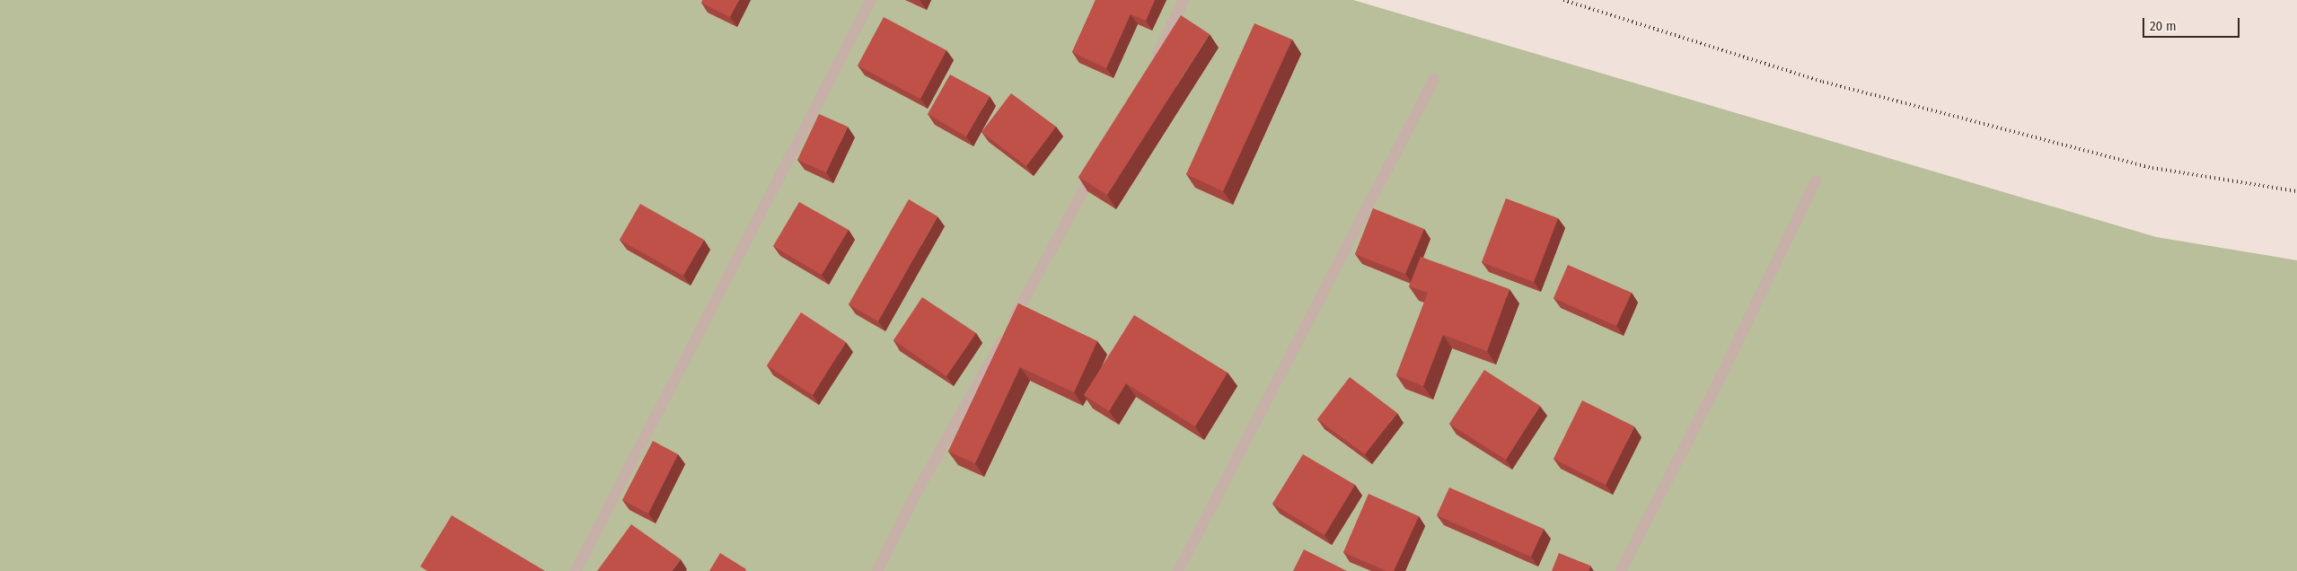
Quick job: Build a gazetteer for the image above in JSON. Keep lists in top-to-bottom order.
{
  "scale_bar": "20 m"
}
